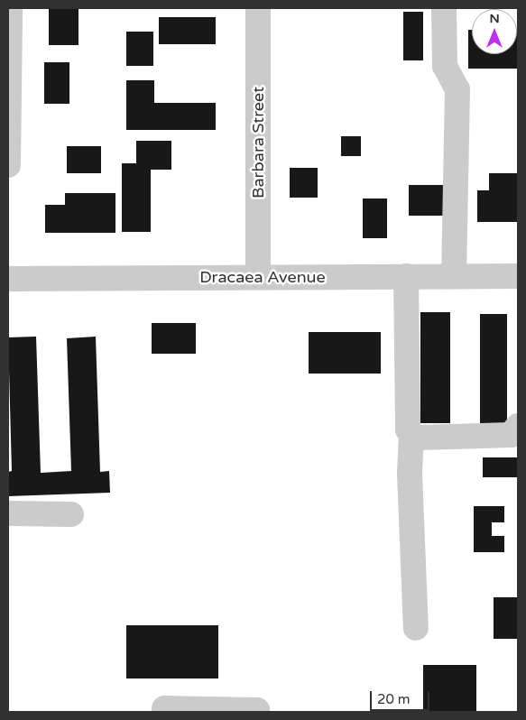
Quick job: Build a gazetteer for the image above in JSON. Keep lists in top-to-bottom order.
{
  "streets": {
    "street": ["Barbara Street", "Dracaea Avenue"]
  },
  "crossings": [
    ["Barbara Street", "Dracaea Avenue"]
  ],
  "scale_bar": "20 m",
  "north": "top"
}
